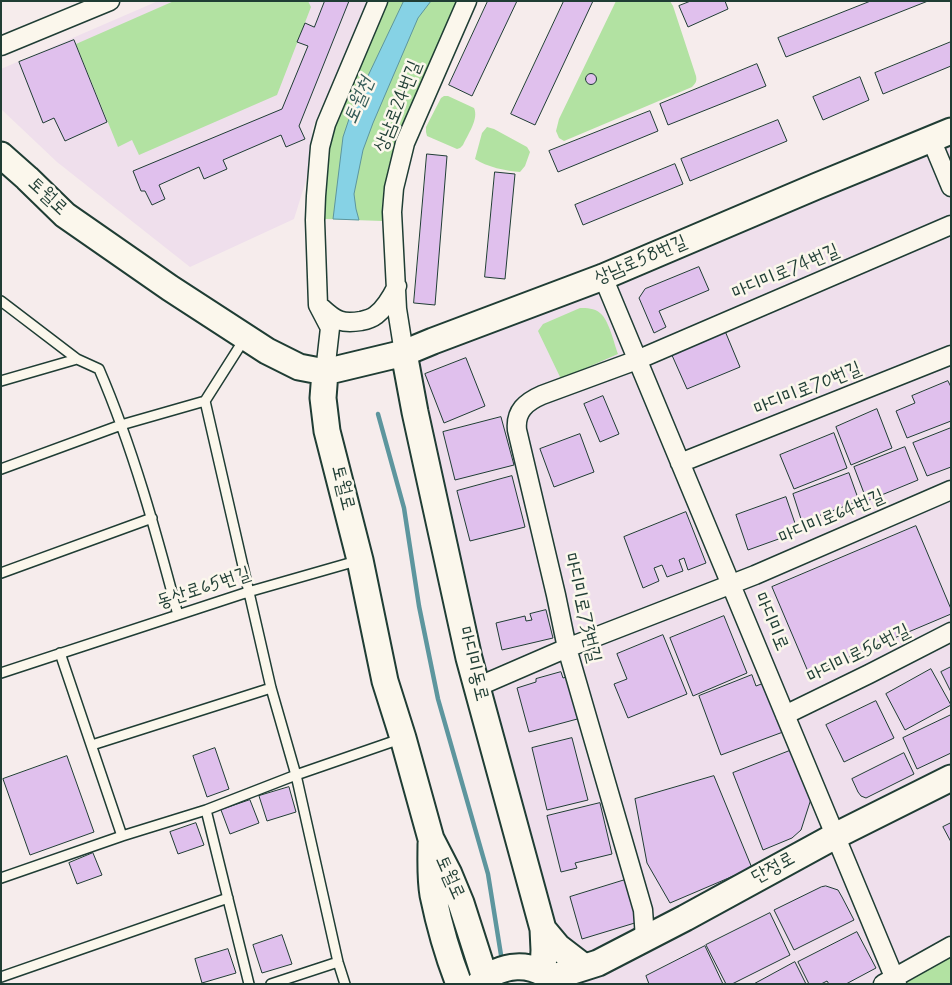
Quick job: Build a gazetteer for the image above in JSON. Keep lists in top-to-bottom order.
{
  "streets": {
    "street": [
      "상남로24번길",
      "토월로",
      "상남로58번길",
      "마디미로74번길",
      "마디미로70번길",
      "마디미로64번길",
      "마디미로73번길",
      "마디미로",
      "마디미로56번길",
      "마디미동로",
      "단정로"
    ],
    "lane": ["동산로65번길"]
  },
  "crossings": [
    ["상남로24번길", "상남로58번길"],
    ["상남로24번길", "마디미동로"],
    ["토월로", "상남로58번길"],
    ["토월로", "동산로65번길"],
    ["상남로58번길", "마디미로"],
    ["상남로58번길", "마디미동로"],
    ["마디미로74번길", "마디미로73번길"],
    ["마디미로74번길", "마디미로"],
    ["마디미로70번길", "마디미로"],
    ["마디미로64번길", "마디미로73번길"],
    ["마디미로64번길", "마디미로"],
    ["마디미로64번길", "마디미동로"],
    ["마디미로73번길", "마디미로"],
    ["마디미로73번길", "단정로"],
    ["마디미로", "마디미로56번길"],
    ["마디미로", "단정로"],
    ["마디미동로", "단정로"]
  ],
  "water": ["토월천"]
}
